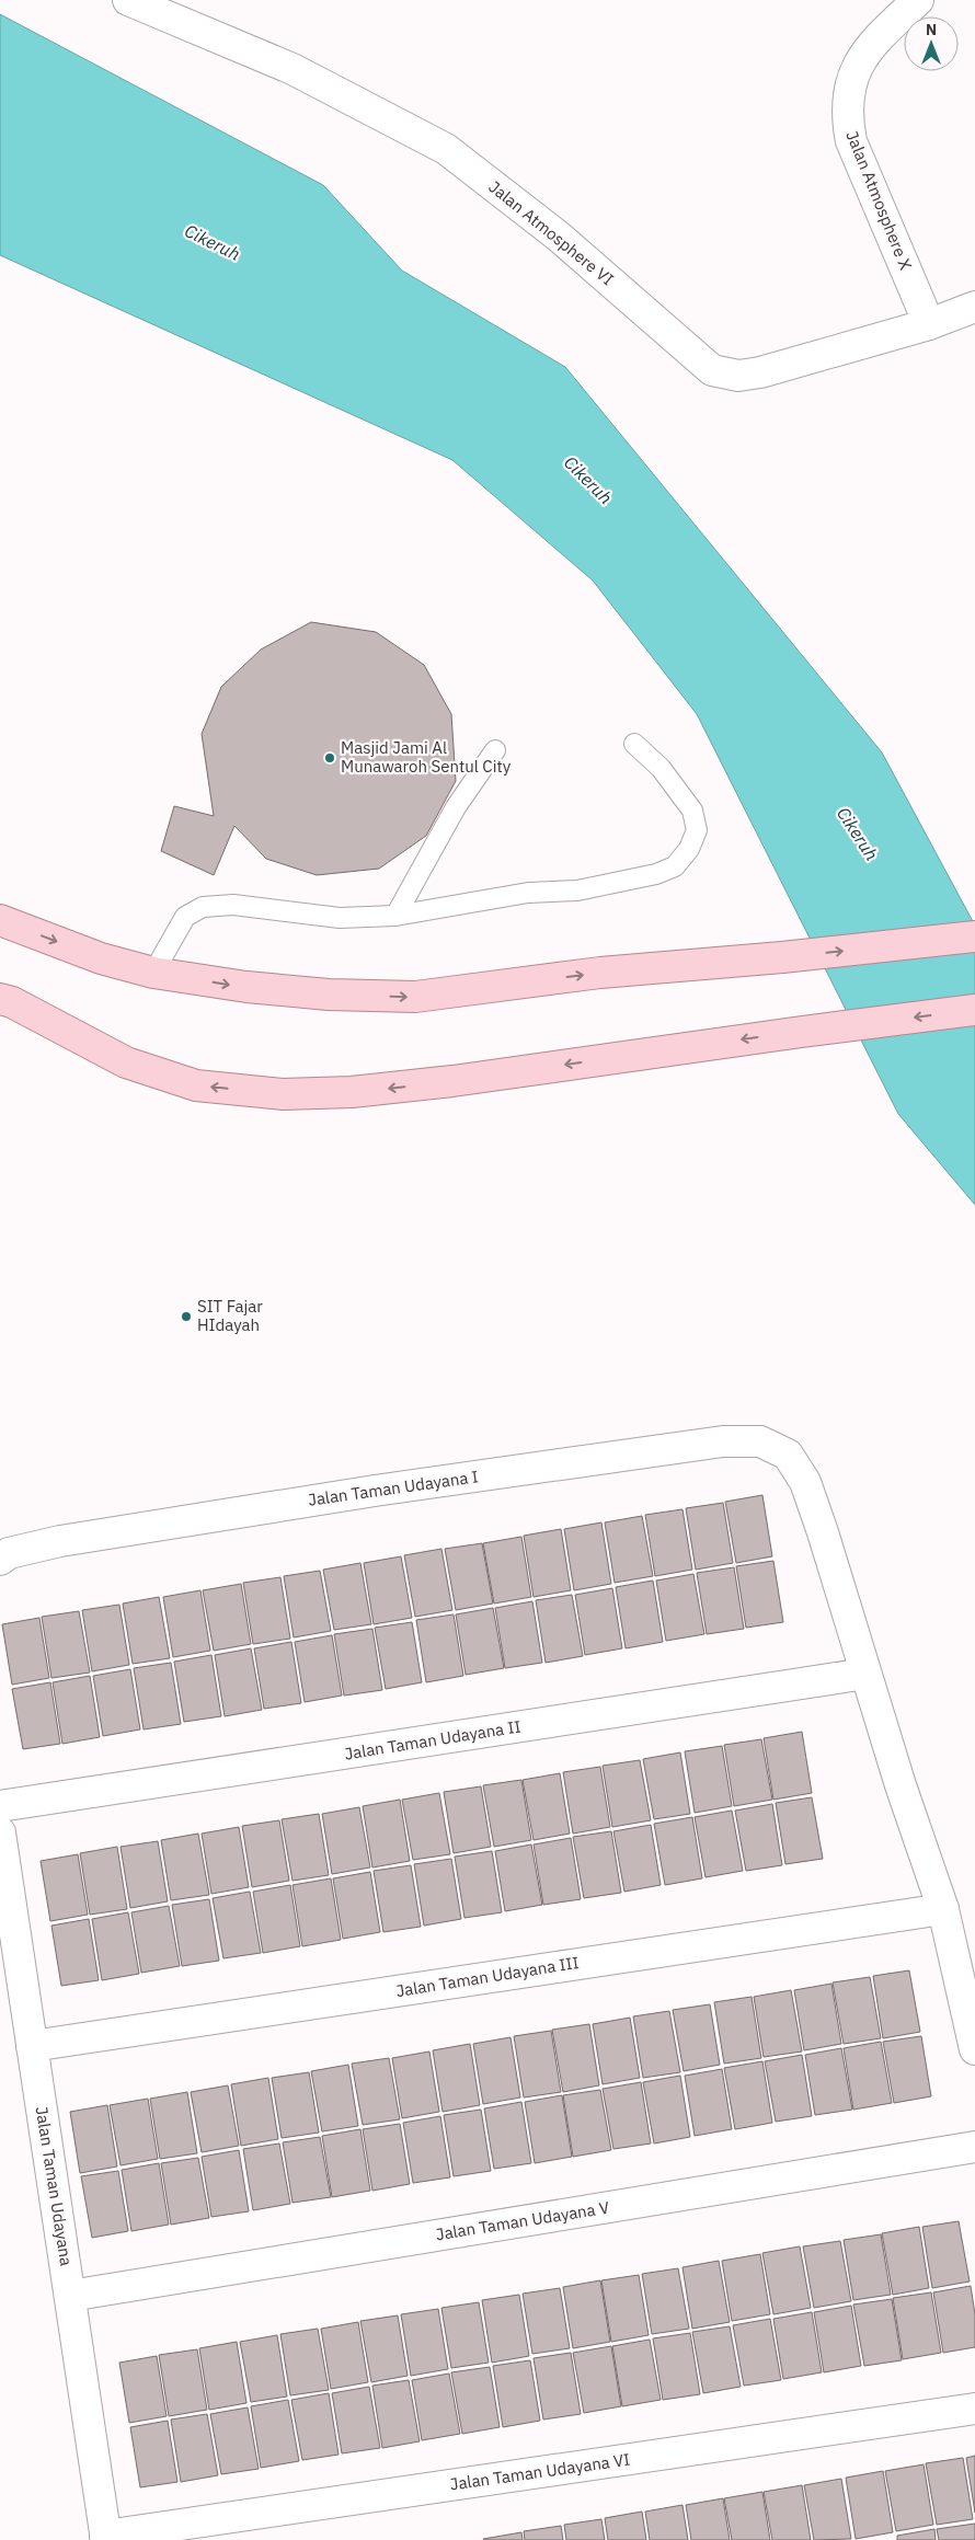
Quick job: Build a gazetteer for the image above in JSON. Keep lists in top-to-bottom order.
{
  "streets": {
    "street": [
      "Jalan Atmosphere X",
      "Jalan Atmosphere VI",
      "Jalan Taman Udayana I",
      "Jalan Taman Udayana II",
      "Jalan Taman Udayana III",
      "Jalan Taman Udayana",
      "Jalan Taman Udayana V",
      "Jalan Taman Udayana VI"
    ]
  },
  "crossings": [
    ["Jalan Atmosphere X", "Jalan Atmosphere VI"],
    ["Jalan Taman Udayana I", "Jalan Taman Udayana II"],
    ["Jalan Taman Udayana III", "Jalan Taman Udayana"],
    ["Jalan Taman Udayana", "Jalan Taman Udayana V"],
    ["Jalan Taman Udayana", "Jalan Taman Udayana VI"]
  ],
  "water": ["Cikeruh"],
  "places": ["Masjid Jami Al Munawaroh Sentul City", "SIT Fajar HIdayah"],
  "north": "top"
}
